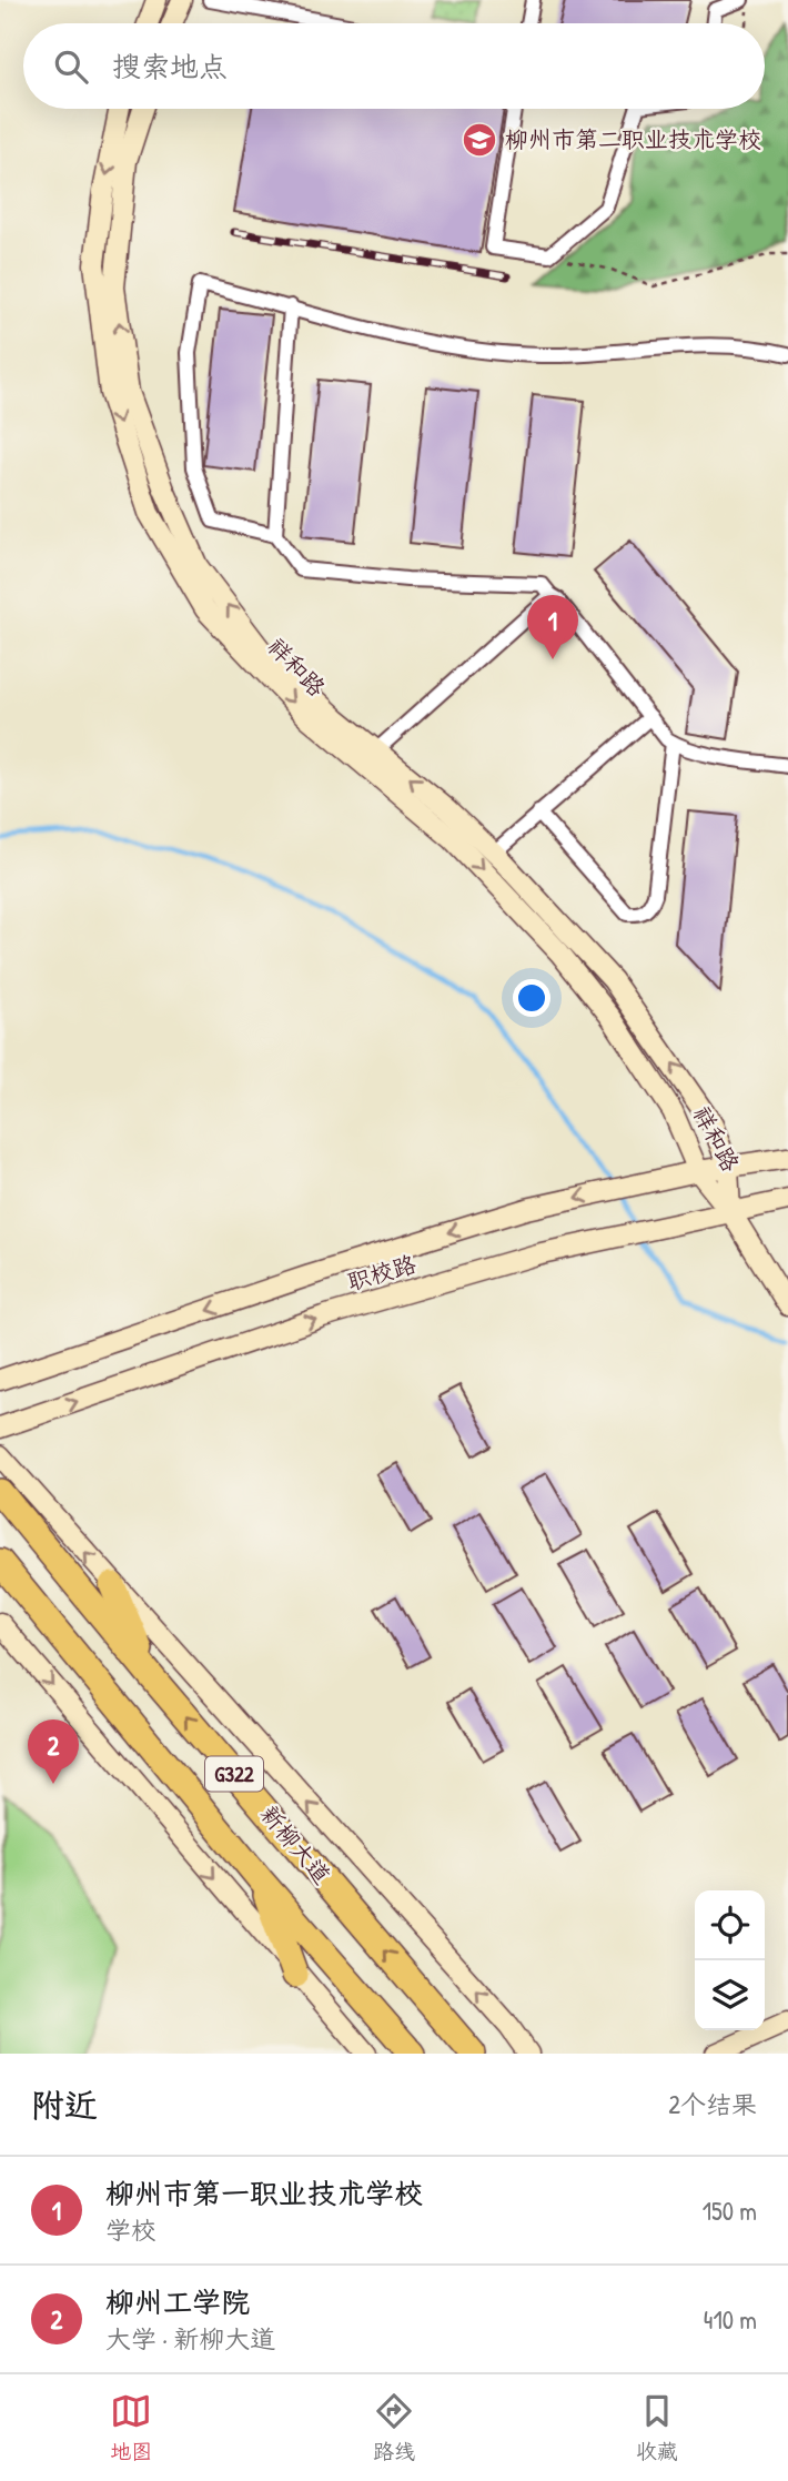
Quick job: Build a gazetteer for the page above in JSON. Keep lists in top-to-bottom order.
{
  "streets": {
    "highway": ["G322", "新柳大道"],
    "main road": ["祥和路", "职校路"]
  },
  "crossings": [
    ["祥和路", "职校路"]
  ],
  "places": {
    "school or university": ["柳州市第二职业技术学校"]
  },
  "page": {
    "search": "搜索地点",
    "pins": ["1", "2"],
    "heading": ["附近", "2个结果"],
    "list": [
      {
        "mark": "1",
        "name": "柳州市第一职业技术学校",
        "note": "学校",
        "value": "150 m"
      },
      {
        "mark": "2",
        "name": "柳州工学院",
        "note": "大学 · 新柳大道",
        "value": "410 m"
      }
    ],
    "nav": ["地图", "路线", "收藏"]
  }
}
